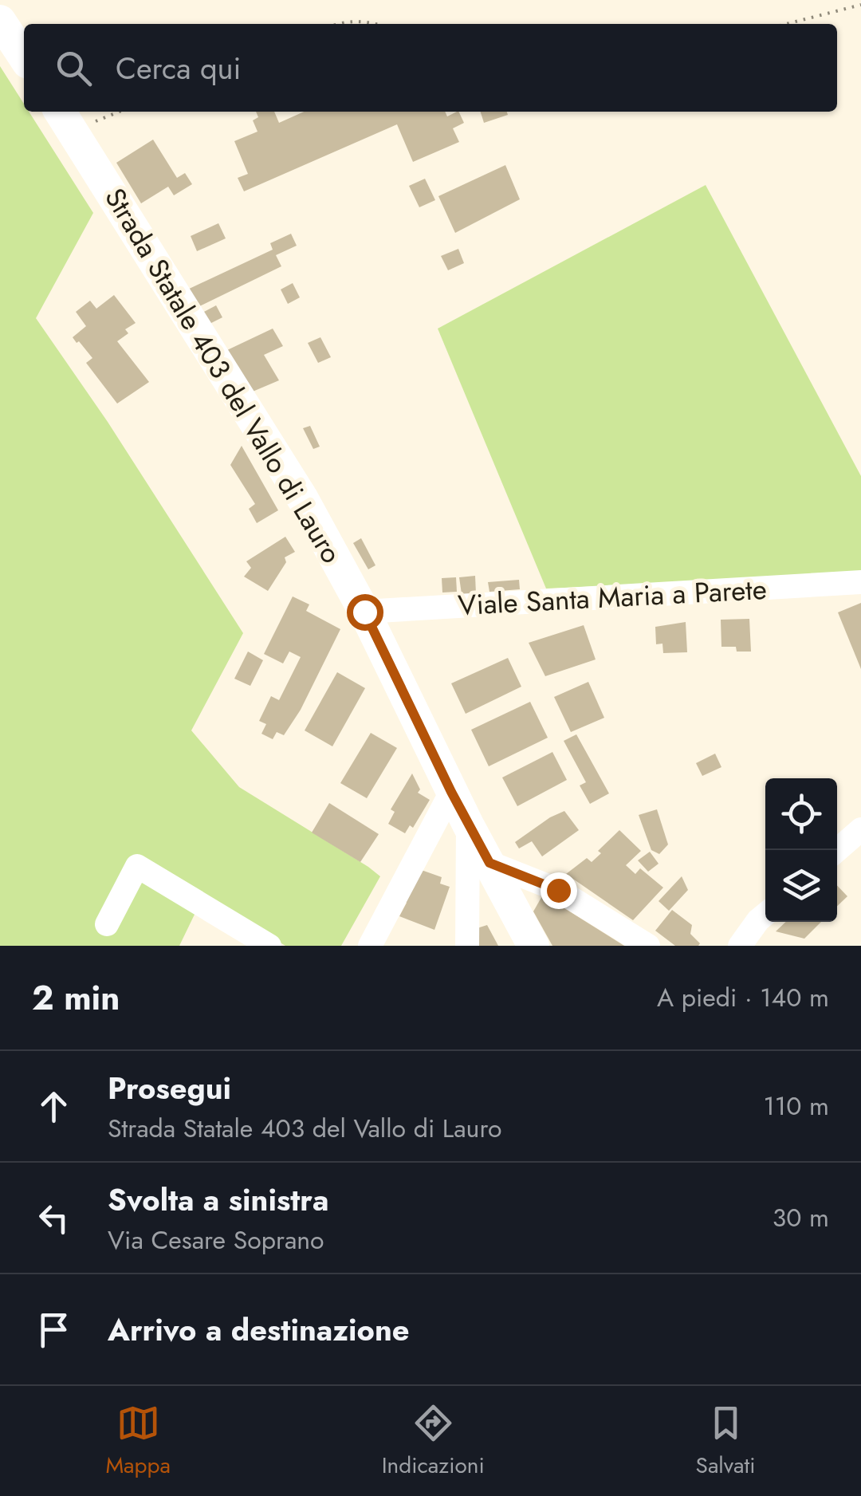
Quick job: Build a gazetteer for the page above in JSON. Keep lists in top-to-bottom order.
{
  "streets": {
    "main road": ["Strada Statale 403 del Vallo di Lauro"],
    "street": ["Viale Santa Maria a Parete"]
  },
  "crossings": [
    ["Strada Statale 403 del Vallo di Lauro", "Viale Santa Maria a Parete"]
  ],
  "page": {
    "search": "Cerca qui",
    "heading": ["2 min", "A piedi · 140 m"],
    "list": [
      ["Prosegui", "Strada Statale 403 del Vallo di Lauro", "110 m"],
      ["Svolta a sinistra", "Via Cesare Soprano", "30 m"],
      "Arrivo a destinazione"
    ],
    "nav": ["Mappa", "Indicazioni", "Salvati"]
  }
}
